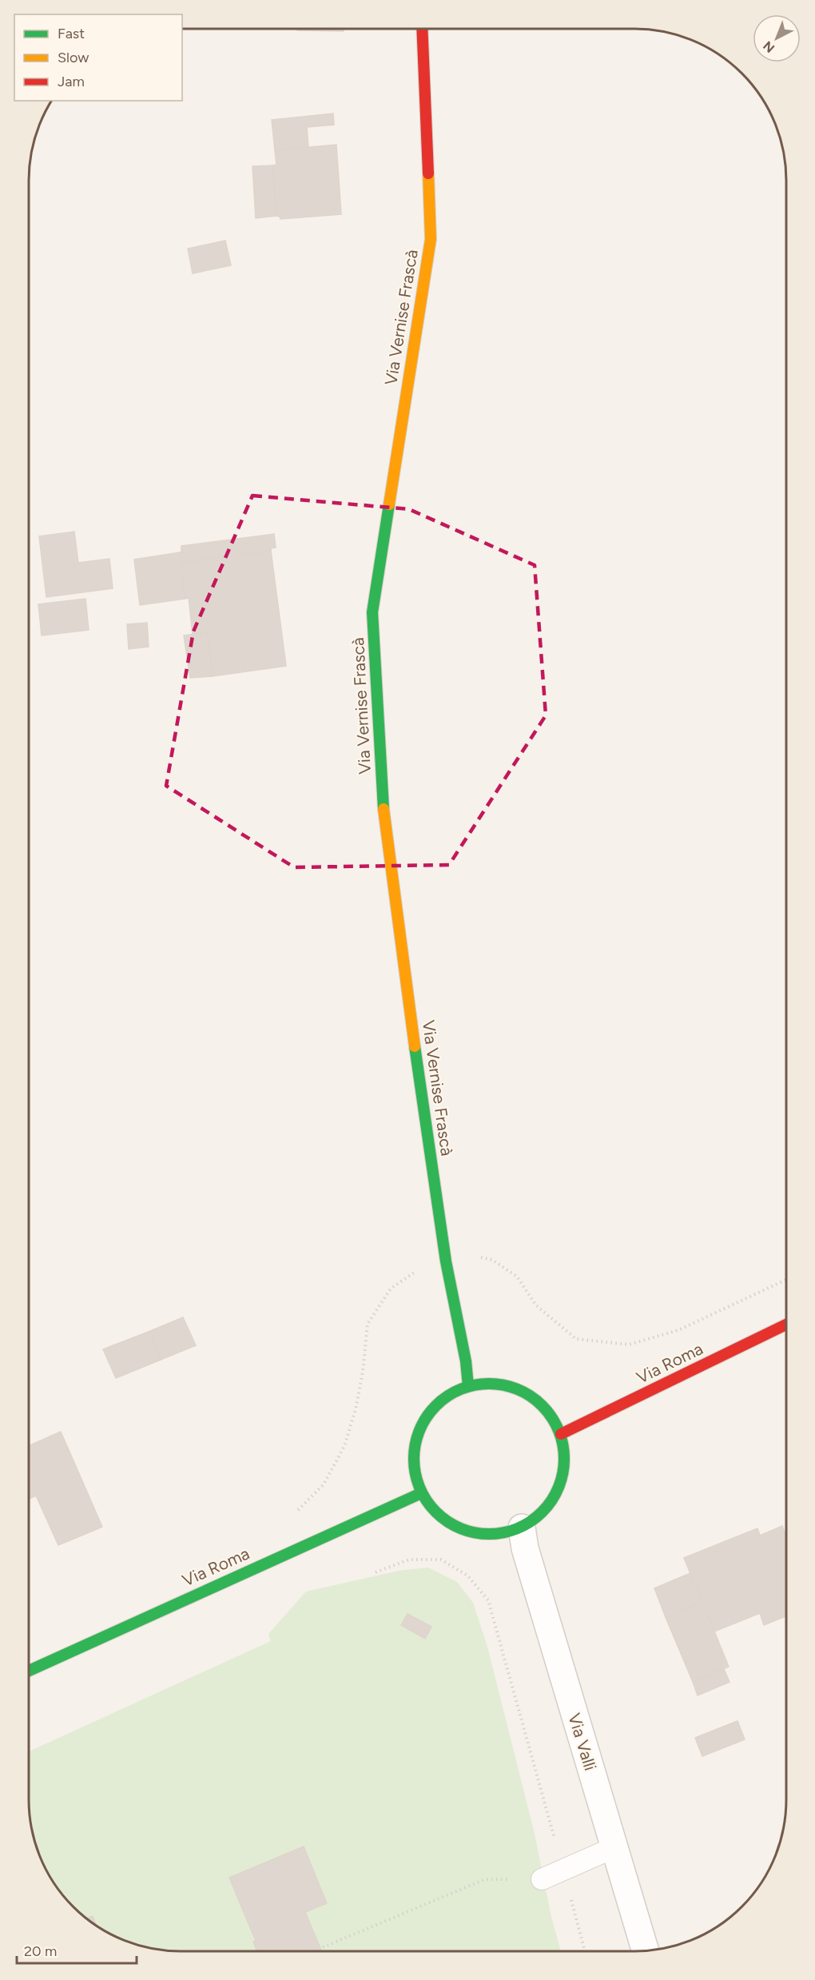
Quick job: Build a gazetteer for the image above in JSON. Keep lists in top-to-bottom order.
{
  "streets": {
    "street": ["Via Vernise Frascà", "Via Roma", "Via Valli"]
  },
  "crossings": [
    ["Via Vernise Frascà", "Via Roma"],
    ["Via Vernise Frascà", "Via Valli"],
    ["Via Roma", "Via Valli"]
  ],
  "legend": ["Fast", "Slow", "Jam"],
  "scale_bar": "20 m",
  "north": "bottom left"
}
